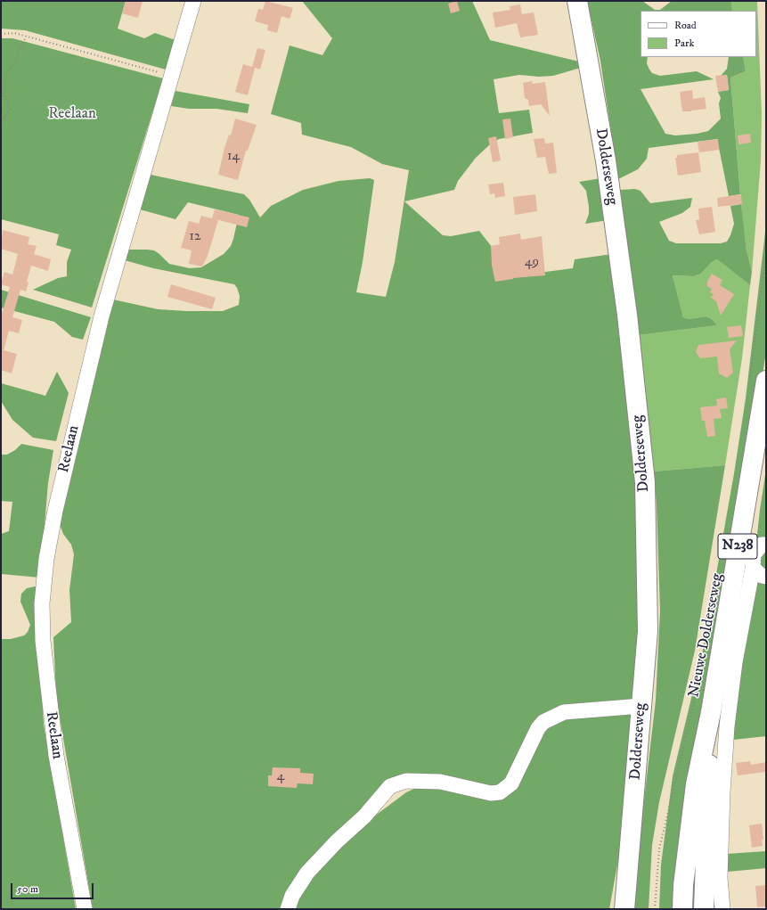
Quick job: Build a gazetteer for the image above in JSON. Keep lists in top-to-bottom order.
{
  "streets": {
    "main road": ["Dolderseweg", "N238", "Nieuwe Dolderseweg"],
    "street": ["Reelaan"]
  },
  "parks": ["Reelaan"],
  "house_numbers": [
    "14",
    "12",
    "49",
    "4"
  ],
  "legend": ["Road", "Park"],
  "scale_bar": "50 m"
}
